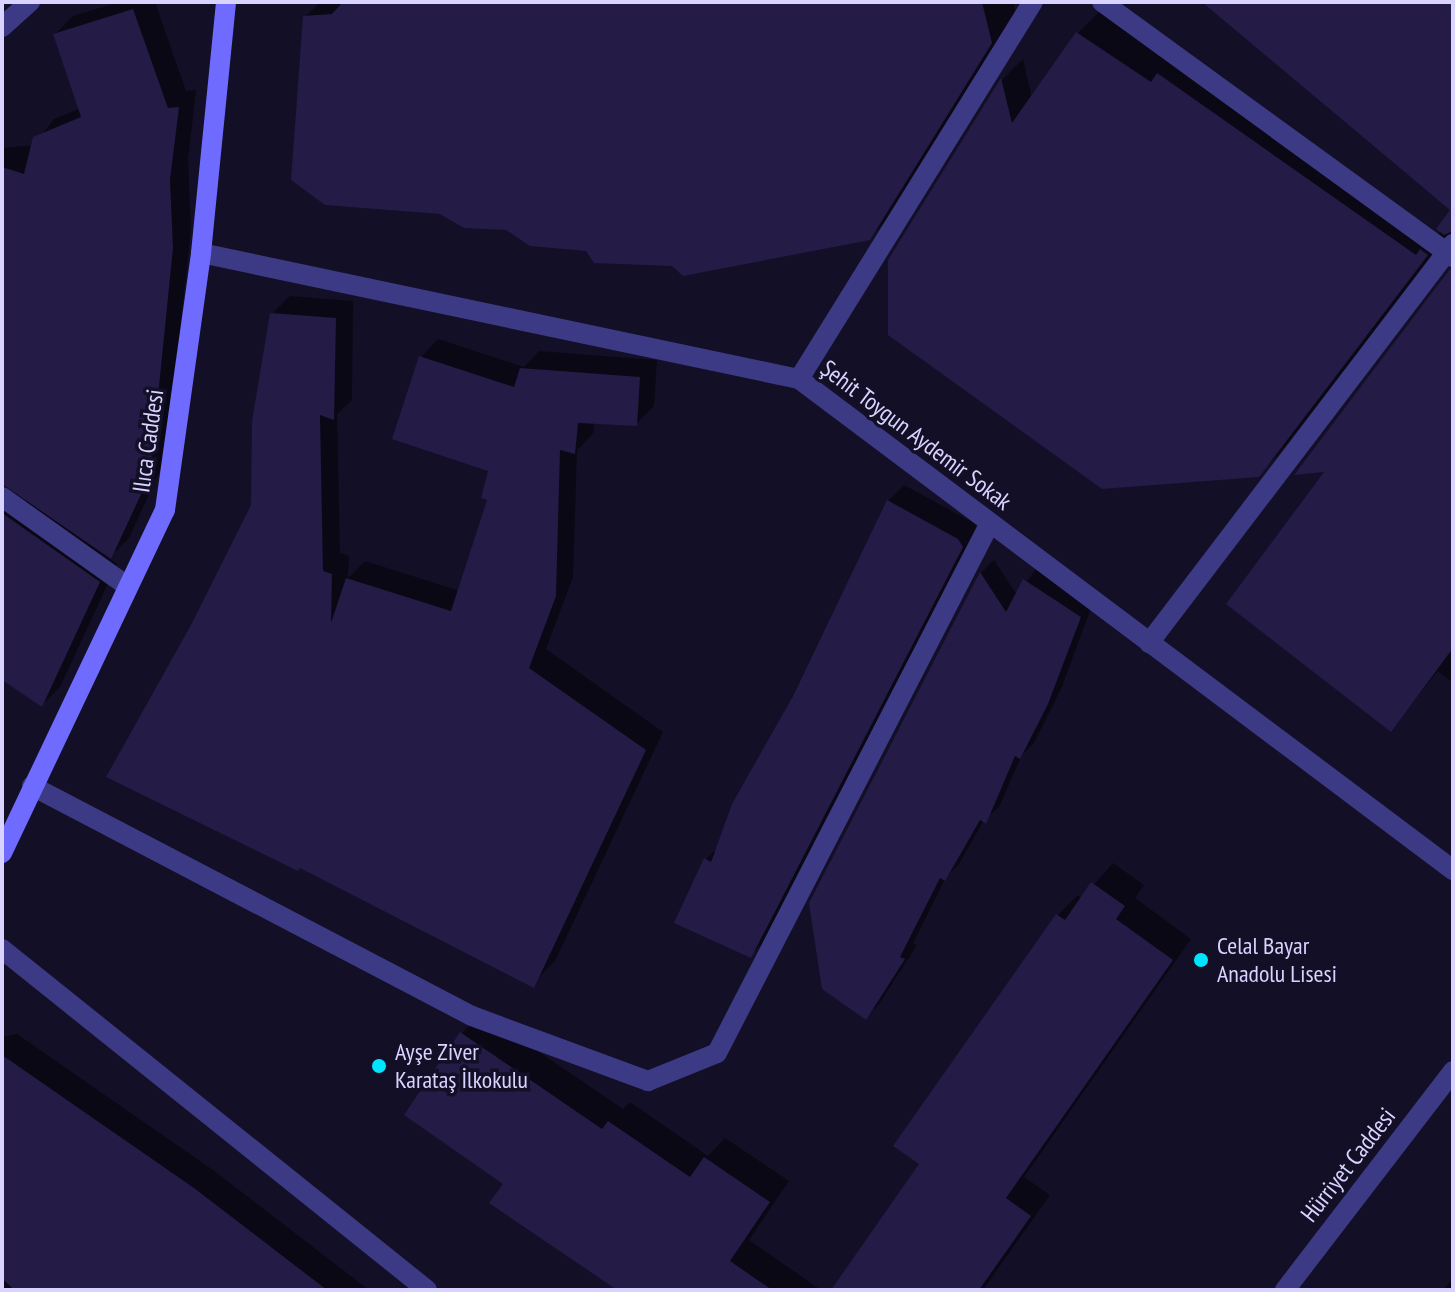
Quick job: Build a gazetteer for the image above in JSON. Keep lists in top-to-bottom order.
{
  "streets": {
    "street": ["Şehit Toygun Aydemir Sokak", "Ilıca Caddesi", "Hürriyet Caddesi"]
  },
  "crossings": [
    ["Şehit Toygun Aydemir Sokak", "Ilıca Caddesi"]
  ],
  "places": ["Celal Bayar Anadolu Lisesi", "Ayşe Ziver Karataş İlkokulu"]
}
